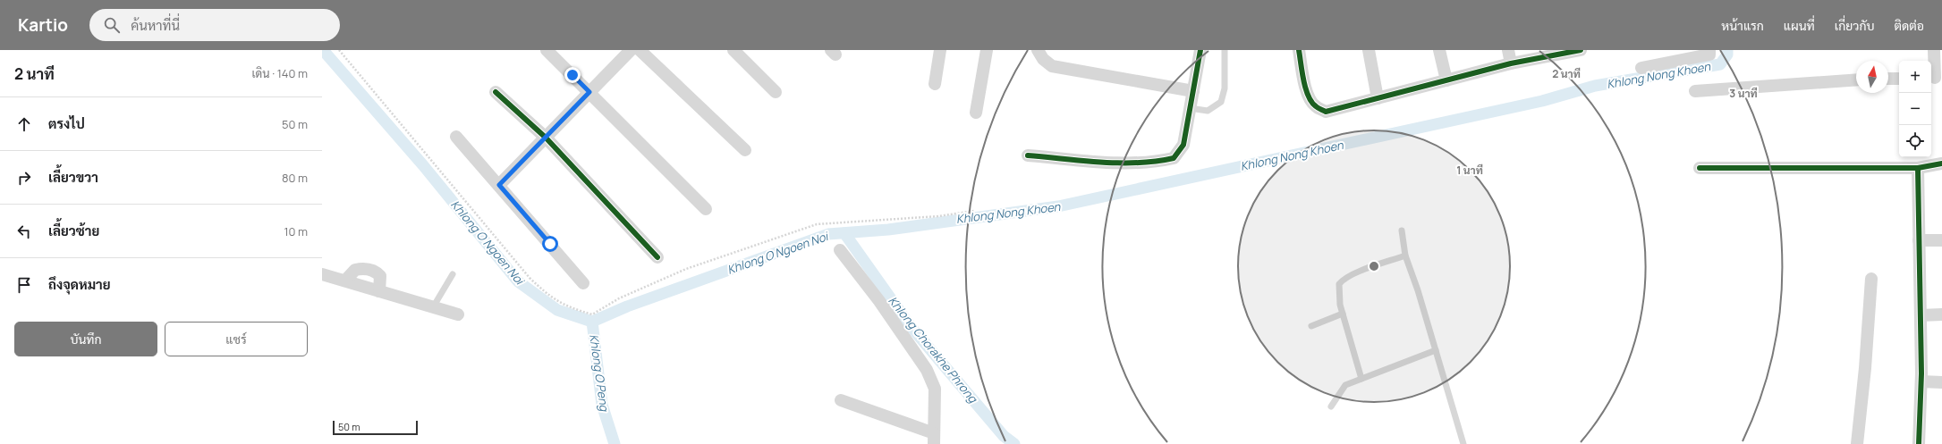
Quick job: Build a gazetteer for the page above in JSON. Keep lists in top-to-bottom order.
{
  "water": [
    "Khlong Nong Khoen",
    "Khlong O Ngoen Noi",
    "Khlong Chorakhe Phrong",
    "Khlong O Peng"
  ],
  "scale_bar": "50 m",
  "north": "top",
  "page": {
    "header": "Kartio",
    "search": "ค้นหาที่นี่",
    "nav": [
      "หน้าแรก",
      "แผนที่",
      "เกี่ยวกับ",
      "ติดต่อ"
    ],
    "heading": ["2 นาที", "เดิน · 140 m"],
    "map_buttons": ["+", "−"],
    "list": [
      ["ตรงไป", "50 m"],
      ["เลี้ยวขวา", "80 m"],
      ["เลี้ยวซ้าย", "10 m"],
      "ถึงจุดหมาย"
    ],
    "buttons": ["บันทึก", "แชร์"],
    "scale": "50 m"
  },
  "rings": ["2 นาที", "3 นาที", "1 นาที"]
}
